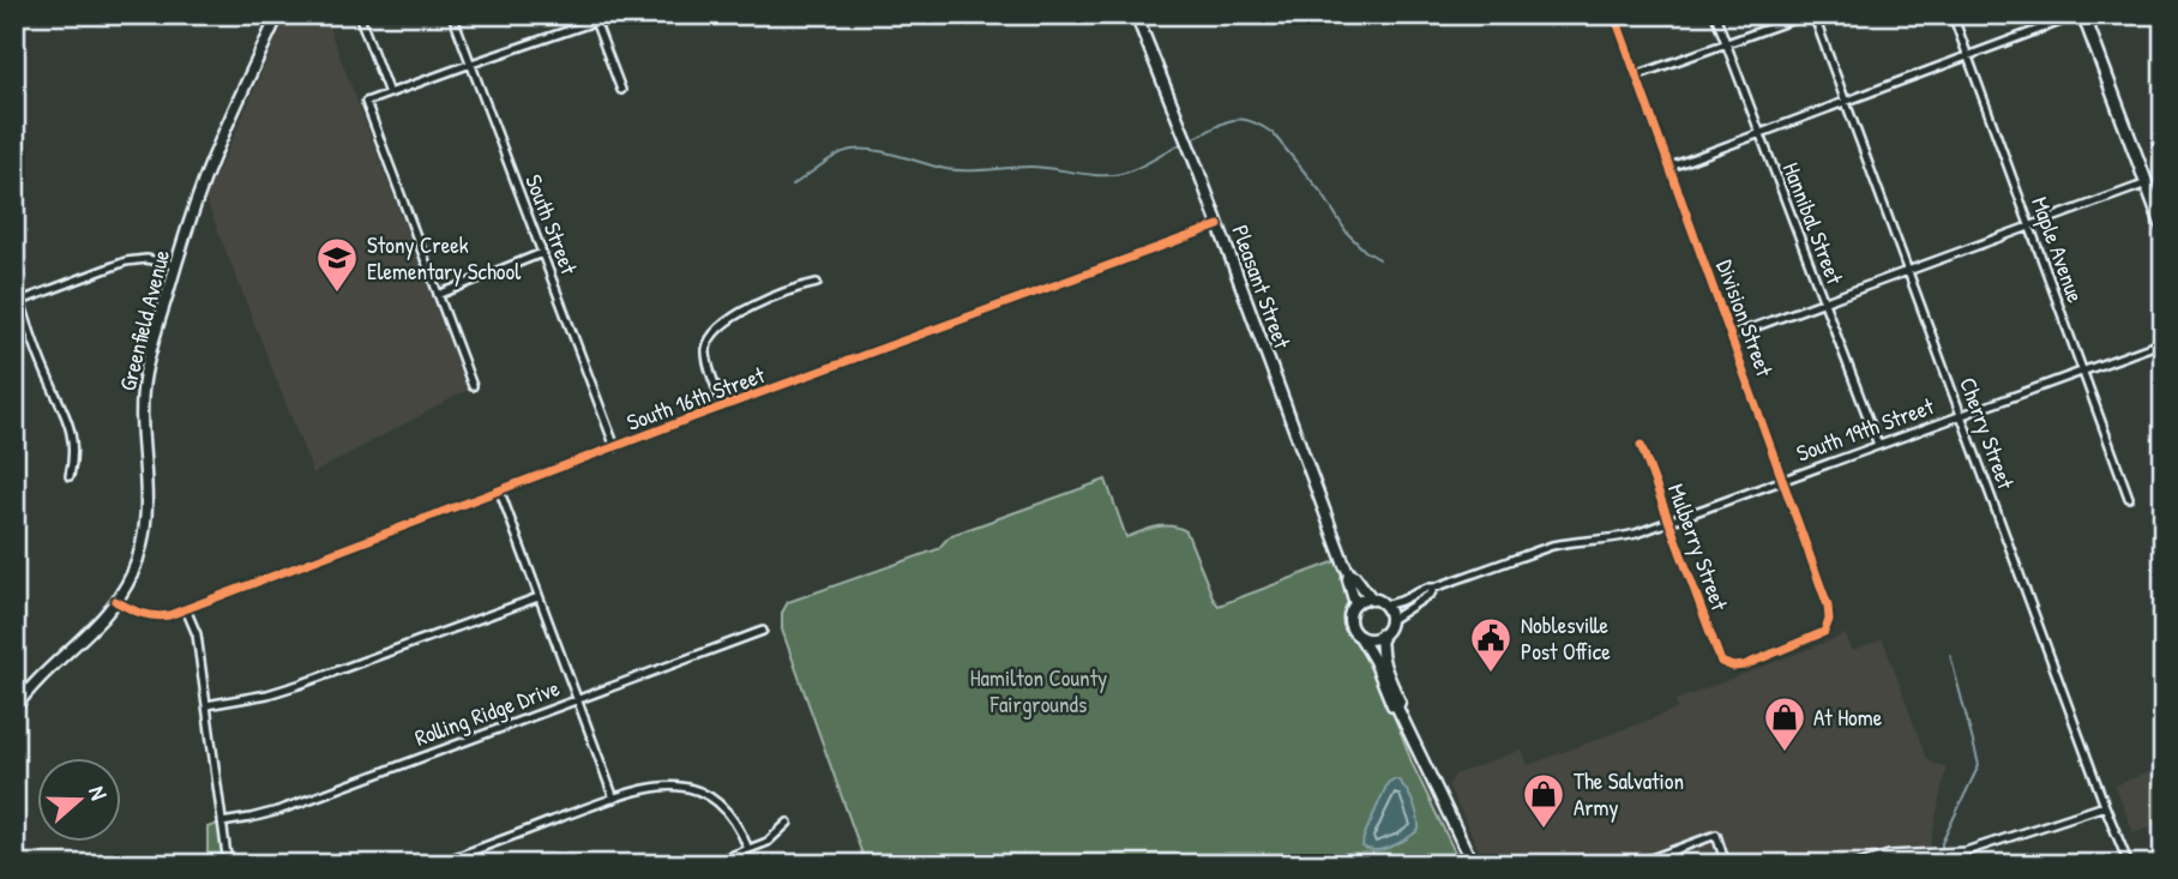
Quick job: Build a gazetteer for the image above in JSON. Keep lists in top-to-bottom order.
{
  "streets": {
    "street": [
      "Hannibal Street",
      "South Street",
      "Maple Avenue",
      "Pleasant Street",
      "Division Street",
      "Greenfield Avenue",
      "South 16th Street",
      "South 19th Street",
      "Cherry Street",
      "Mulberry Street",
      "Rolling Ridge Drive"
    ]
  },
  "crossings": [
    ["Hannibal Street", "South 19th Street"],
    ["South Street", "South 16th Street"],
    ["Maple Avenue", "South 19th Street"],
    ["Pleasant Street", "South 16th Street"],
    ["Pleasant Street", "South 19th Street"],
    ["Division Street", "South 19th Street"],
    ["Division Street", "Mulberry Street"],
    ["Greenfield Avenue", "South 16th Street"],
    ["South 19th Street", "Cherry Street"],
    ["South 19th Street", "Mulberry Street"]
  ],
  "parks": ["Hamilton County Fairgrounds"],
  "places": {
    "school or university": ["Stony Creek Elementary School"],
    "public building": ["Noblesville Post Office"],
    "shop": ["At Home", "The Salvation Army"]
  },
  "north": "right"
}
